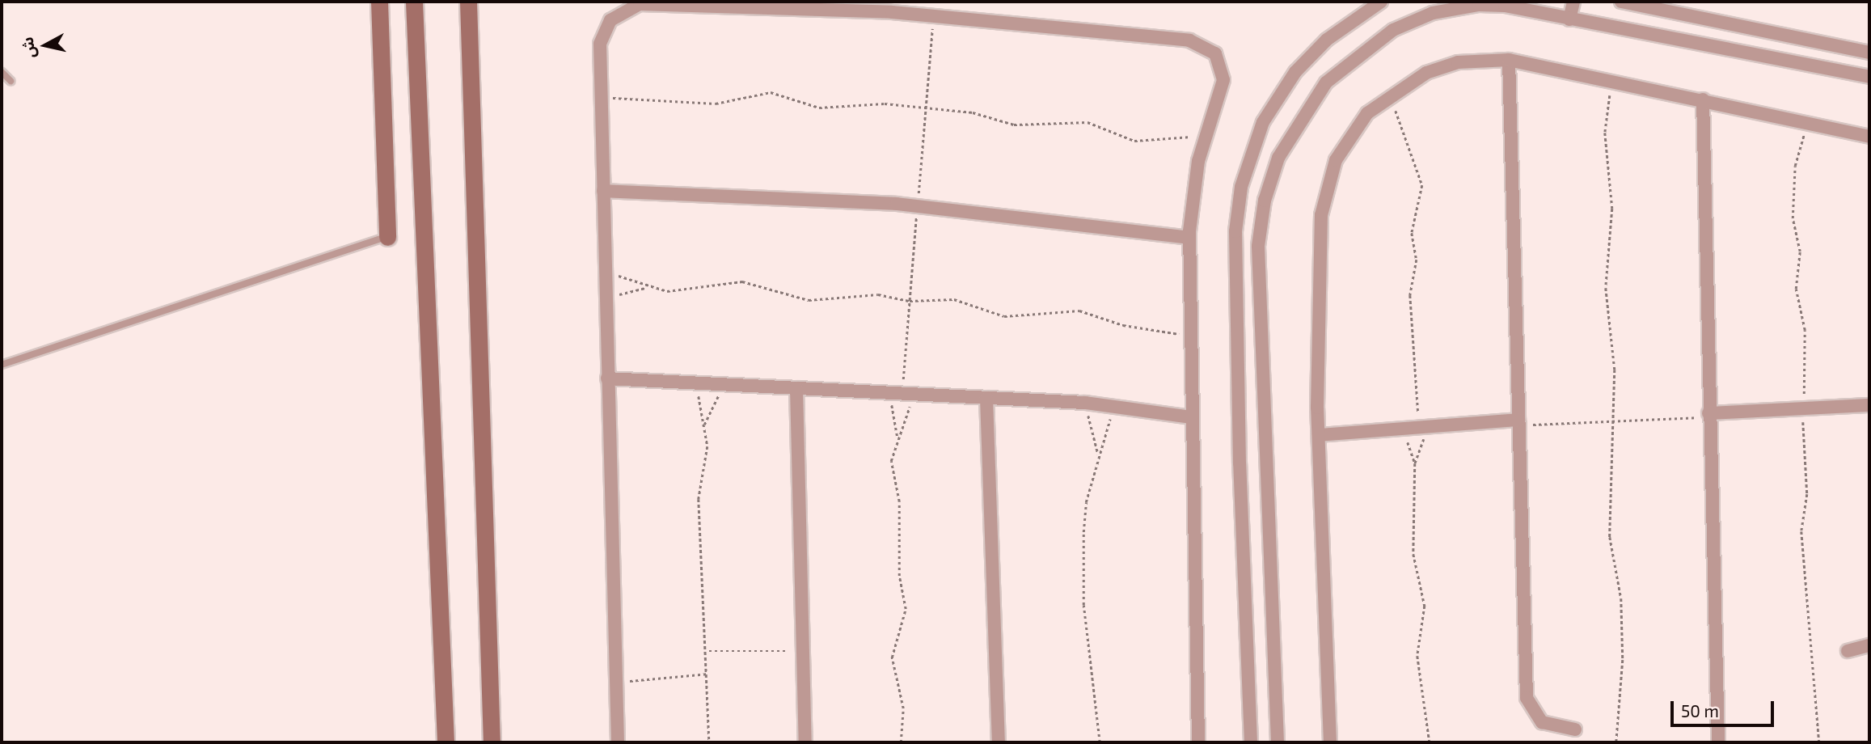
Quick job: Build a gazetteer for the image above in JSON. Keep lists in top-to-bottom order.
{
  "scale_bar": "50 m",
  "north": "left"
}
